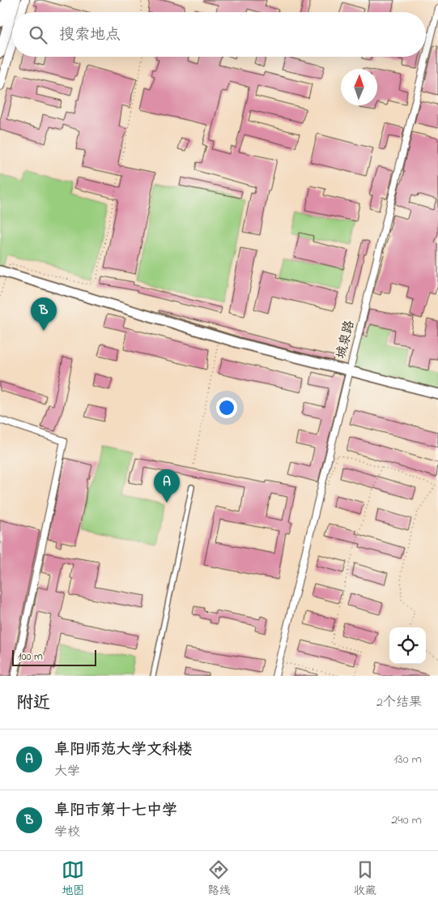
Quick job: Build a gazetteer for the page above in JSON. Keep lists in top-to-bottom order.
{
  "streets": {
    "street": ["城泉路"]
  },
  "scale_bar": "100 m",
  "north": "top",
  "page": {
    "search": "搜索地点",
    "pins": ["B", "A"],
    "scale": "100 m",
    "heading": ["附近", "2个结果"],
    "list": [
      {
        "mark": "A",
        "name": "阜阳师范大学文科楼",
        "note": "大学",
        "value": "130 m"
      },
      {
        "mark": "B",
        "name": "阜阳市第十七中学",
        "note": "学校",
        "value": "240 m"
      }
    ],
    "nav": ["地图", "路线", "收藏"]
  }
}
